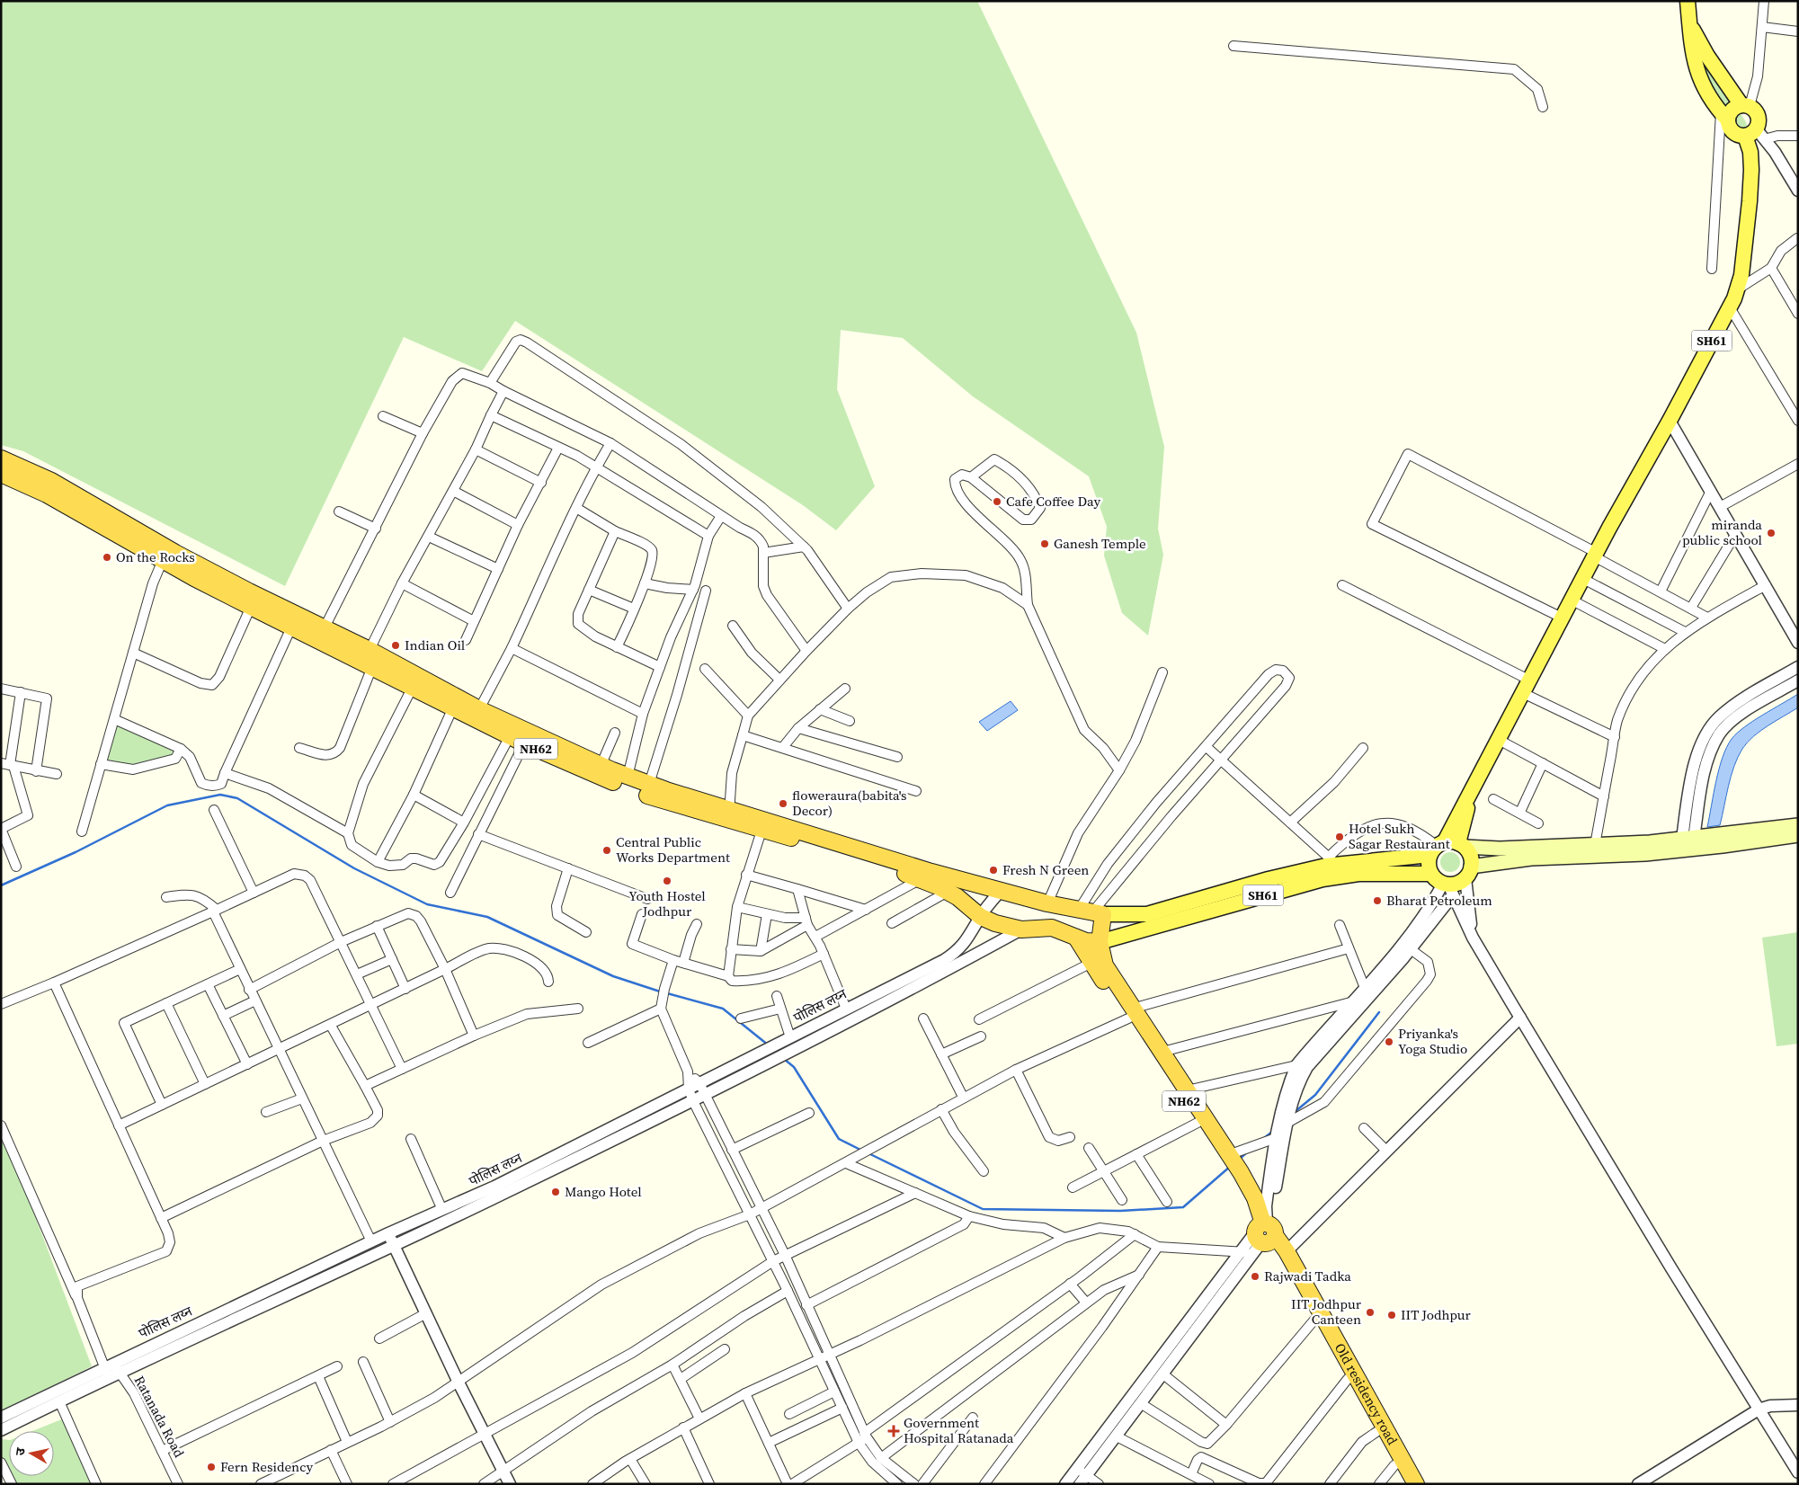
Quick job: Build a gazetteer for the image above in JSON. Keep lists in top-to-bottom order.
{
  "streets": {
    "highway": ["NH62", "Old residency road"],
    "main road": ["SH61"],
    "street": ["पोलिस लय्न", "Ratanada Road"]
  },
  "crossings": [
    ["SH61", "NH62"],
    ["NH62", "पोलिस लय्न"],
    ["NH62", "Old residency road"],
    ["पोलिस लय्न", "Ratanada Road"]
  ],
  "places": {
    "other": [
      "Cafe Coffee Day",
      "miranda public school",
      "Ganesh Temple",
      "On the Rocks",
      "Indian Oil",
      "floweraura(babita's Decor)",
      "Hotel Sukh Sagar Restaurant",
      "Central Public Works Department",
      "Fresh N Green",
      "Youth Hostel Jodhpur",
      "Bharat Petroleum",
      "Priyanka's Yoga Studio",
      "Mango Hotel",
      "Rajwadi Tadka",
      "IIT Jodhpur Canteen",
      "IIT Jodhpur",
      "Fern Residency"
    ],
    "health": ["Government Hospital Ratanada"]
  },
  "north": "left"
}
